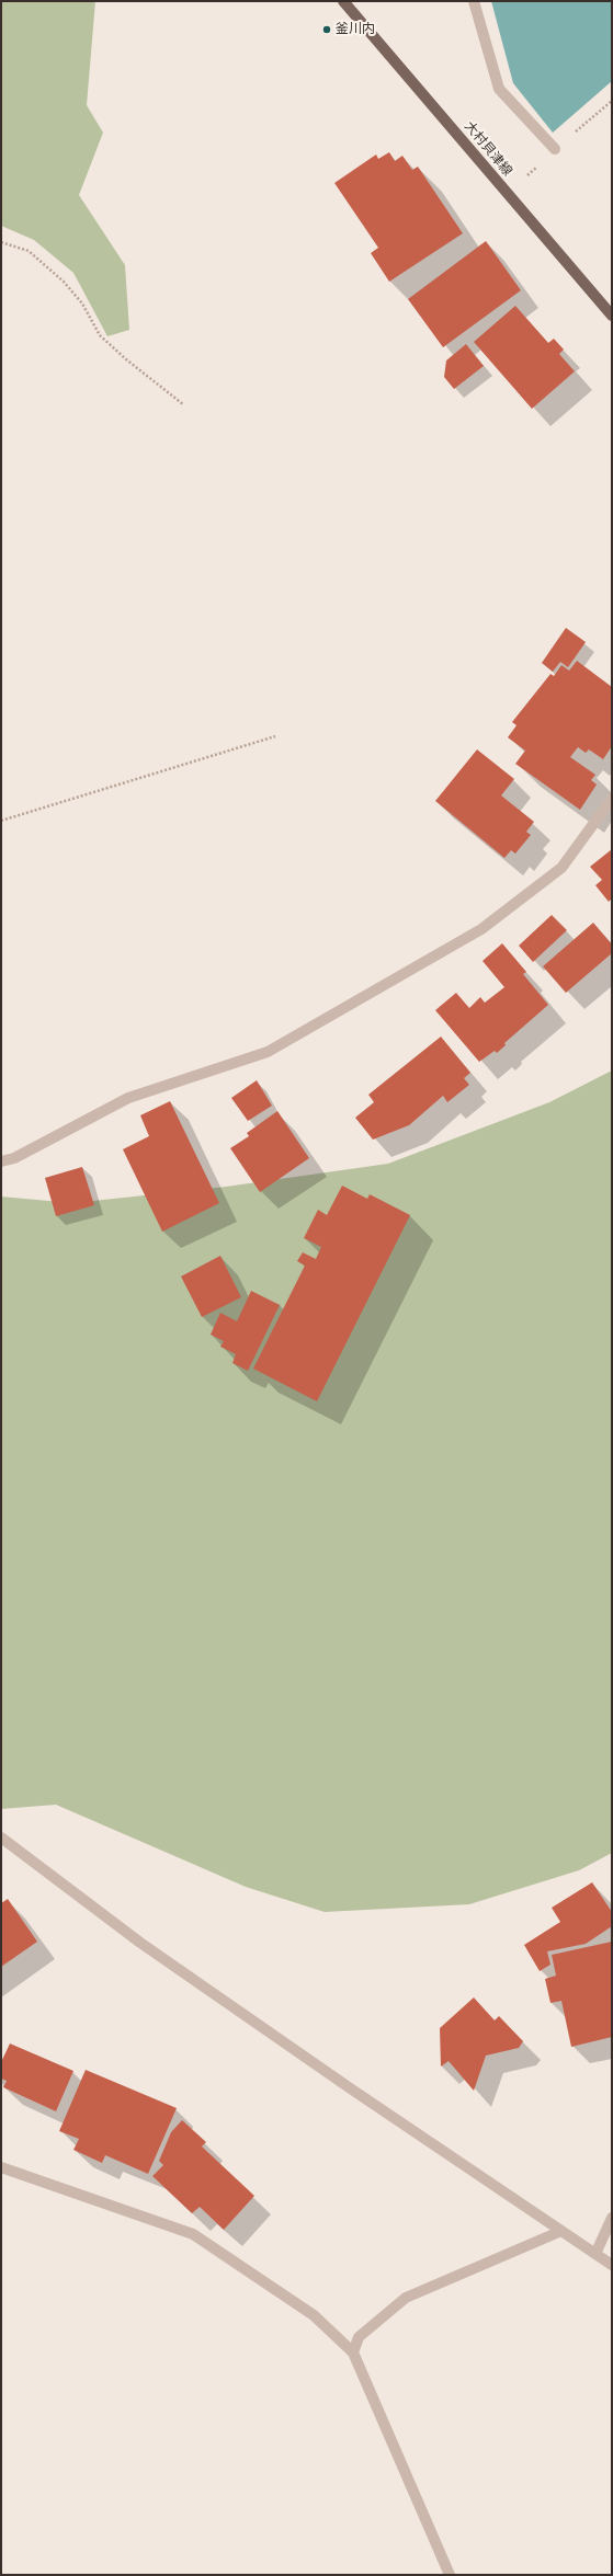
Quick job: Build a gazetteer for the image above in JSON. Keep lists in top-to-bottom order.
{
  "streets": {
    "main road": ["大村貝津線"]
  },
  "places": ["釜川内"]
}
